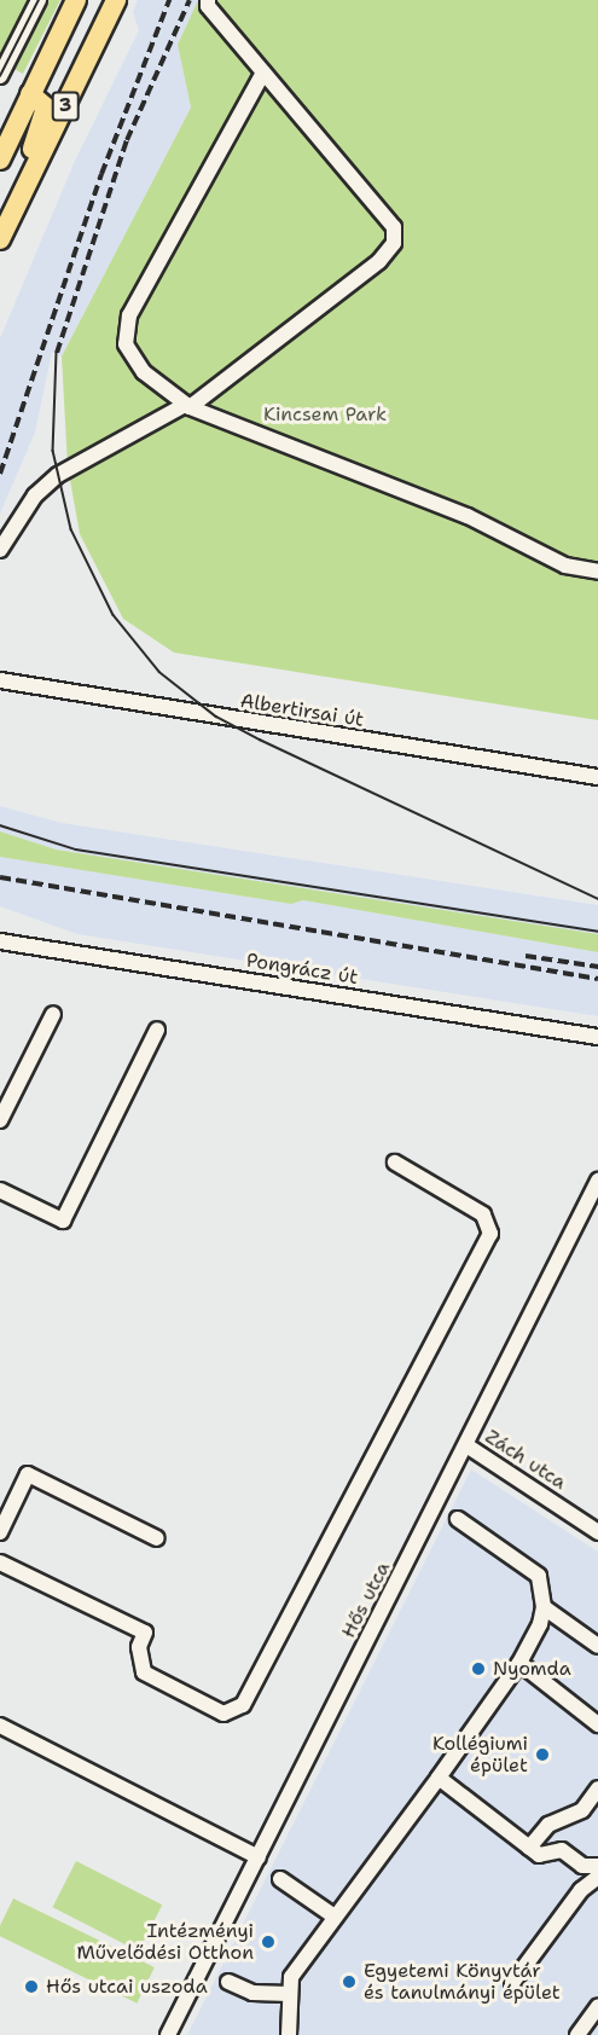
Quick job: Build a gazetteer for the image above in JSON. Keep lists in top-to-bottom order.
{
  "streets": {
    "main road": ["3"],
    "street": [
      "Albertirsai út",
      "Pongrácz út",
      "Zách utca",
      "Hős utca"
    ]
  },
  "crossings": [
    ["Zách utca", "Hős utca"]
  ],
  "parks": ["Kincsem Park"],
  "places": [
    "Nyomda",
    "Kollégiumi épület",
    "Intézményi Művelődési Otthon",
    "Egyetemi Könyvtár és tanulmányi épület",
    "Hős utcai uszoda"
  ]
}
